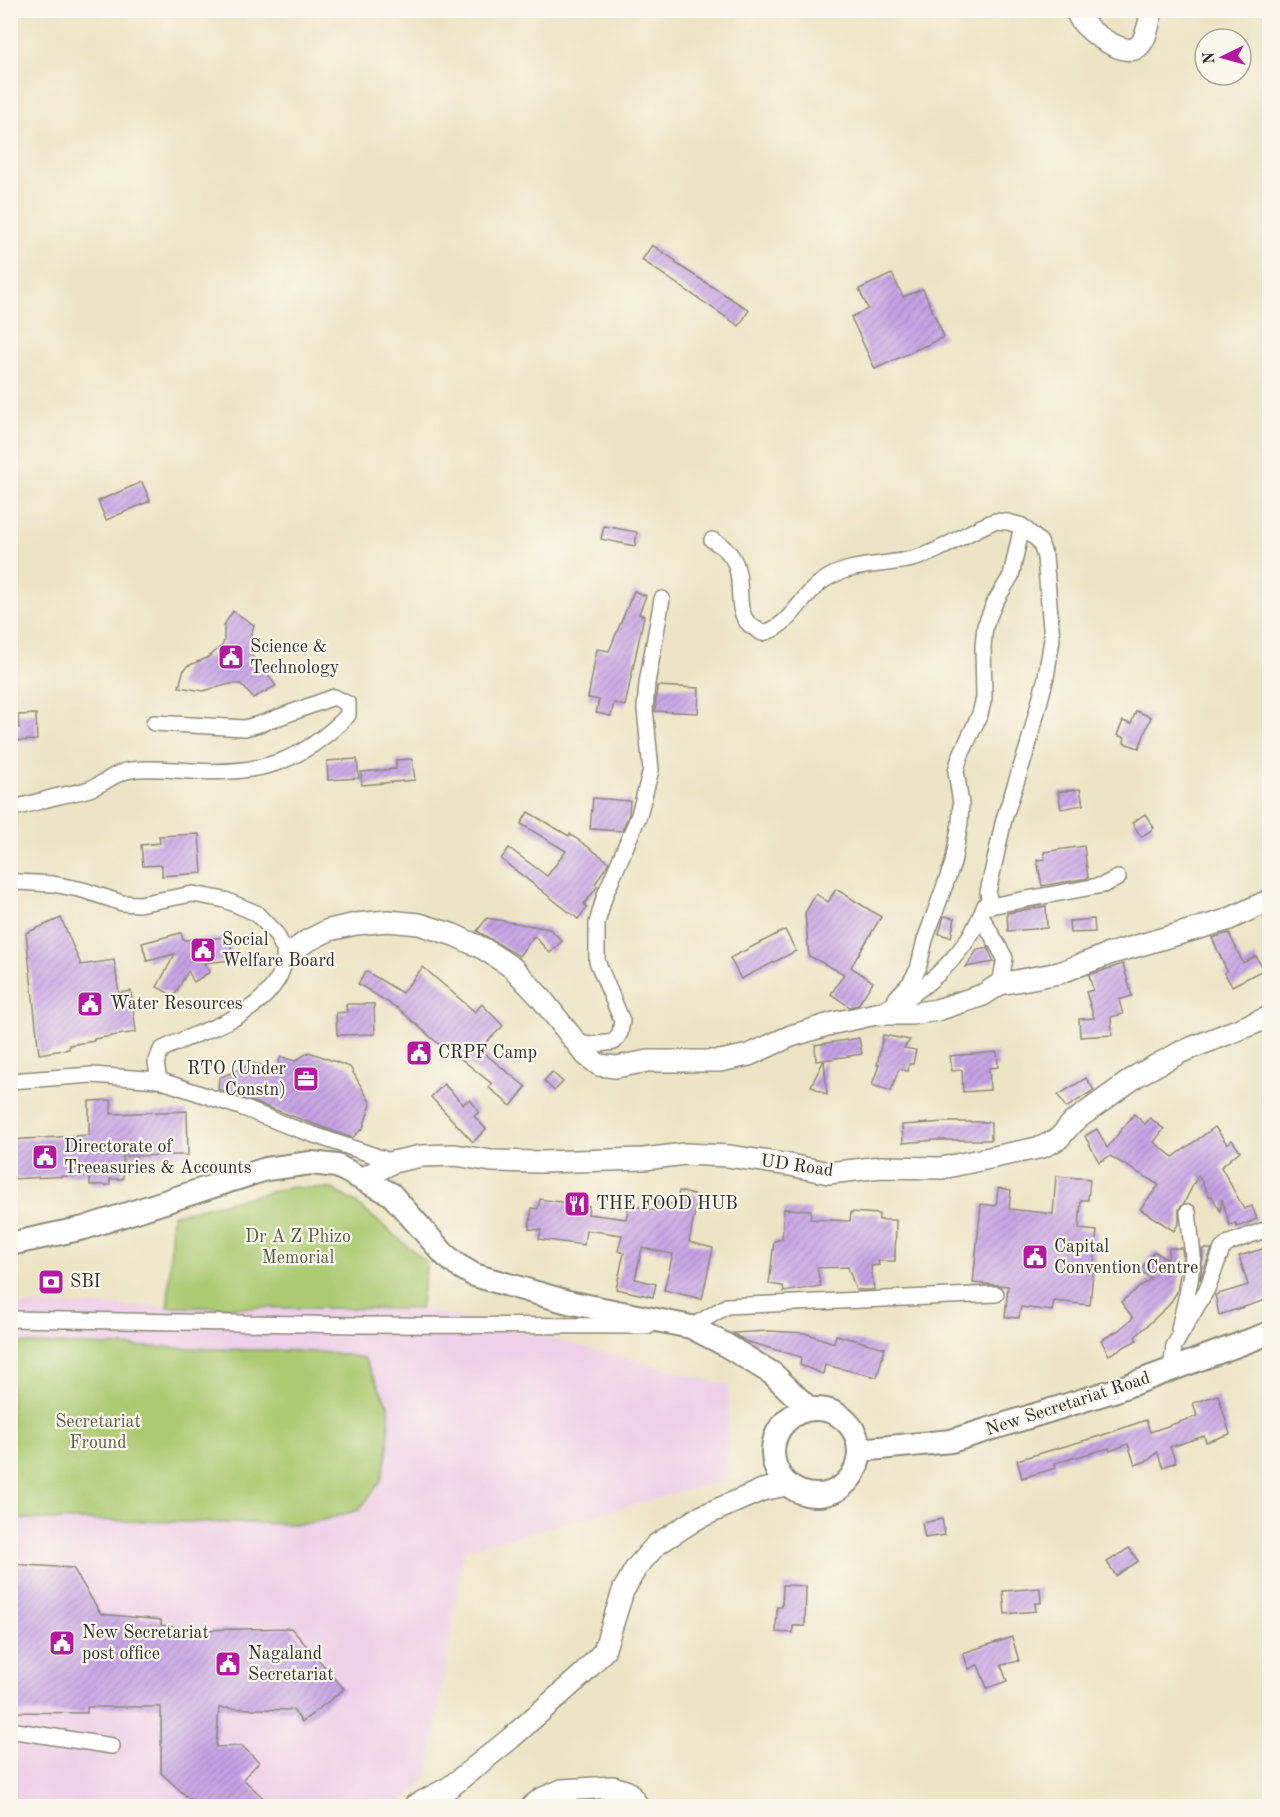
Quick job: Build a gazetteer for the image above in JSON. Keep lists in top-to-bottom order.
{
  "streets": {
    "main road": ["UD Road", "New Secretariat Road"]
  },
  "parks": ["Dr A Z Phizo Memorial", "Secretariat Fround"],
  "places": {
    "public building": [
      "Science & Technology",
      "Social Welfare Board",
      "Water Resources",
      "CRPF Camp",
      "Directorate of Treeasuries & Accounts",
      "Capital Convention Centre",
      "New Secretariat post office",
      "Nagaland Secretariat"
    ],
    "office": ["RTO (Under Constn)"],
    "restaurant": ["THE FOOD HUB"],
    "bank": ["SBI"]
  },
  "north": "left"
}
